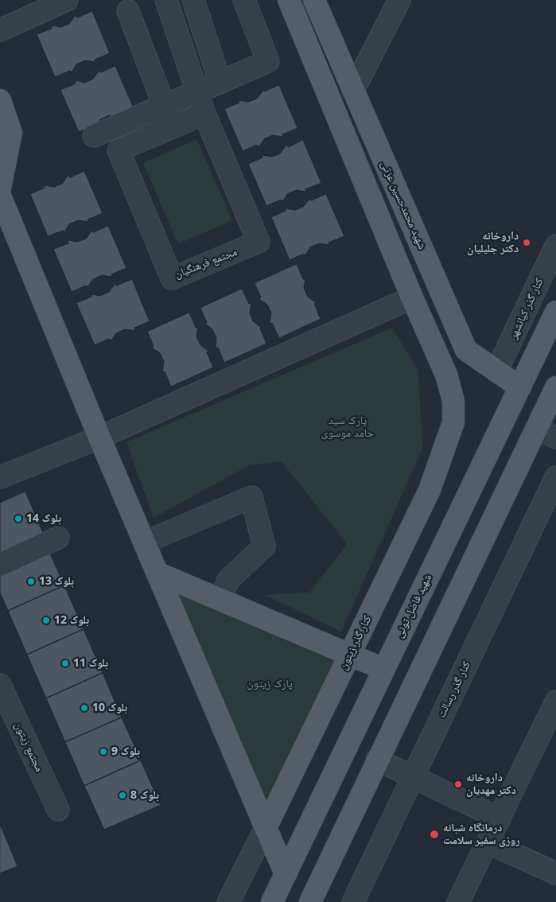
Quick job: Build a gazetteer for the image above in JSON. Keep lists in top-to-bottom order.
{
  "streets": {
    "main road": ["شهید محمدحسین عزتی", "شهید فاضل تونی", "کنار گذر زیتون"],
    "street": [
      "مجتمع فرهنگیان",
      "کنار گذر کیانشهر",
      "کنار گذر رسالت",
      "مجتمع زیتون"
    ]
  },
  "parks": ["پارک سید حامد موسوی", "پارک زیتون"],
  "places": [
    "داروخانه دکتر جلیلیان",
    "بلوک 14",
    "بلوک 13",
    "بلوک 12",
    "بلوک 11",
    "بلوک 10",
    "بلوک 9",
    "داروخانه دکتر مهدیان",
    "بلوک 8",
    "درمانگاه شبانه روزی سفیر سلامت"
  ]
}
